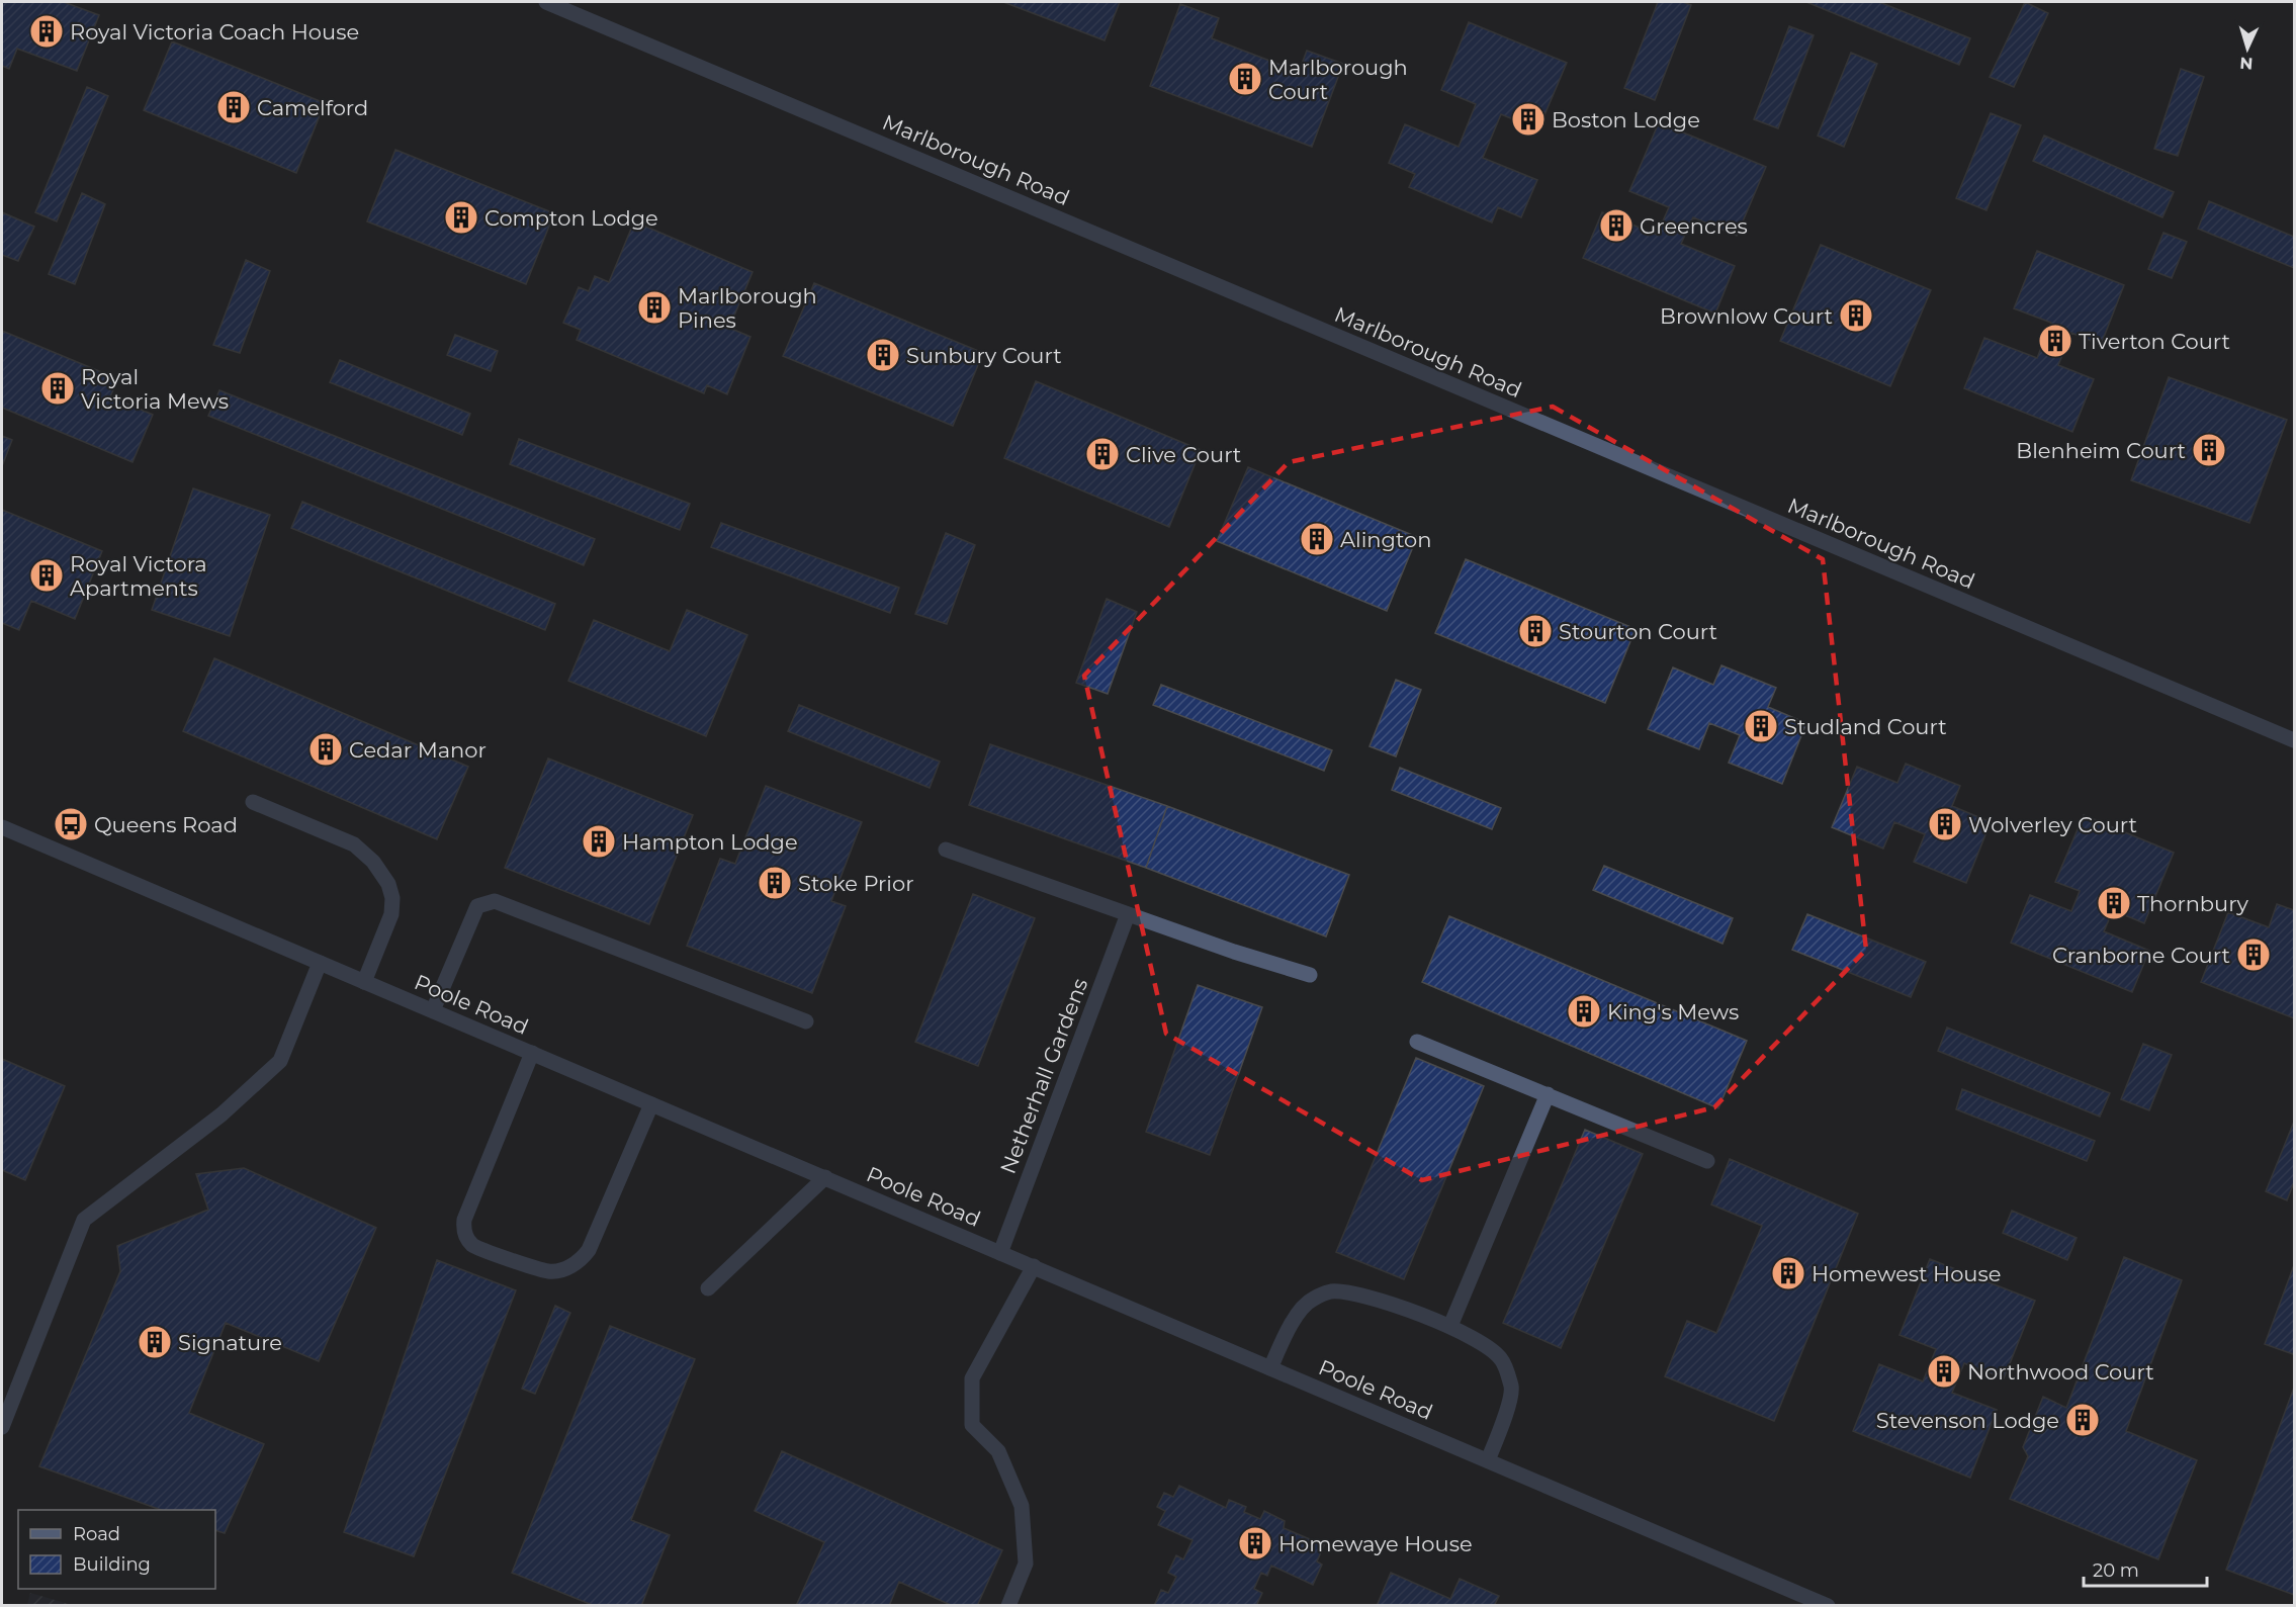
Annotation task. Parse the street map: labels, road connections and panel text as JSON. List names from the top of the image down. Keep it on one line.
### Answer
{"streets":{"street":["Marlborough Road","Poole Road","Netherhall Gardens"]},"crossings":[["Poole Road","Netherhall Gardens"]],"places":{"building":["Royal Victoria Coach House","Marlborough Court","Camelford","Boston Lodge","Compton Lodge","Greencres","Marlborough Pines","Brownlow Court","Tiverton Court","Sunbury Court","Royal Victoria Mews","Blenheim Court","Clive Court","Alington","Royal Victora Apartments","Stourton Court","Studland Court","Cedar Manor","Wolverley Court","Hampton Lodge","Stoke Prior","Thornbury","Cranborne Court","King's Mews","Homewest House","Signature","Northwood Court","Stevenson Lodge","Homewaye House"],"bus stop":["Queens Road"]},"legend":["Road","Building"],"scale_bar":"20 m","north":"bottom"}
